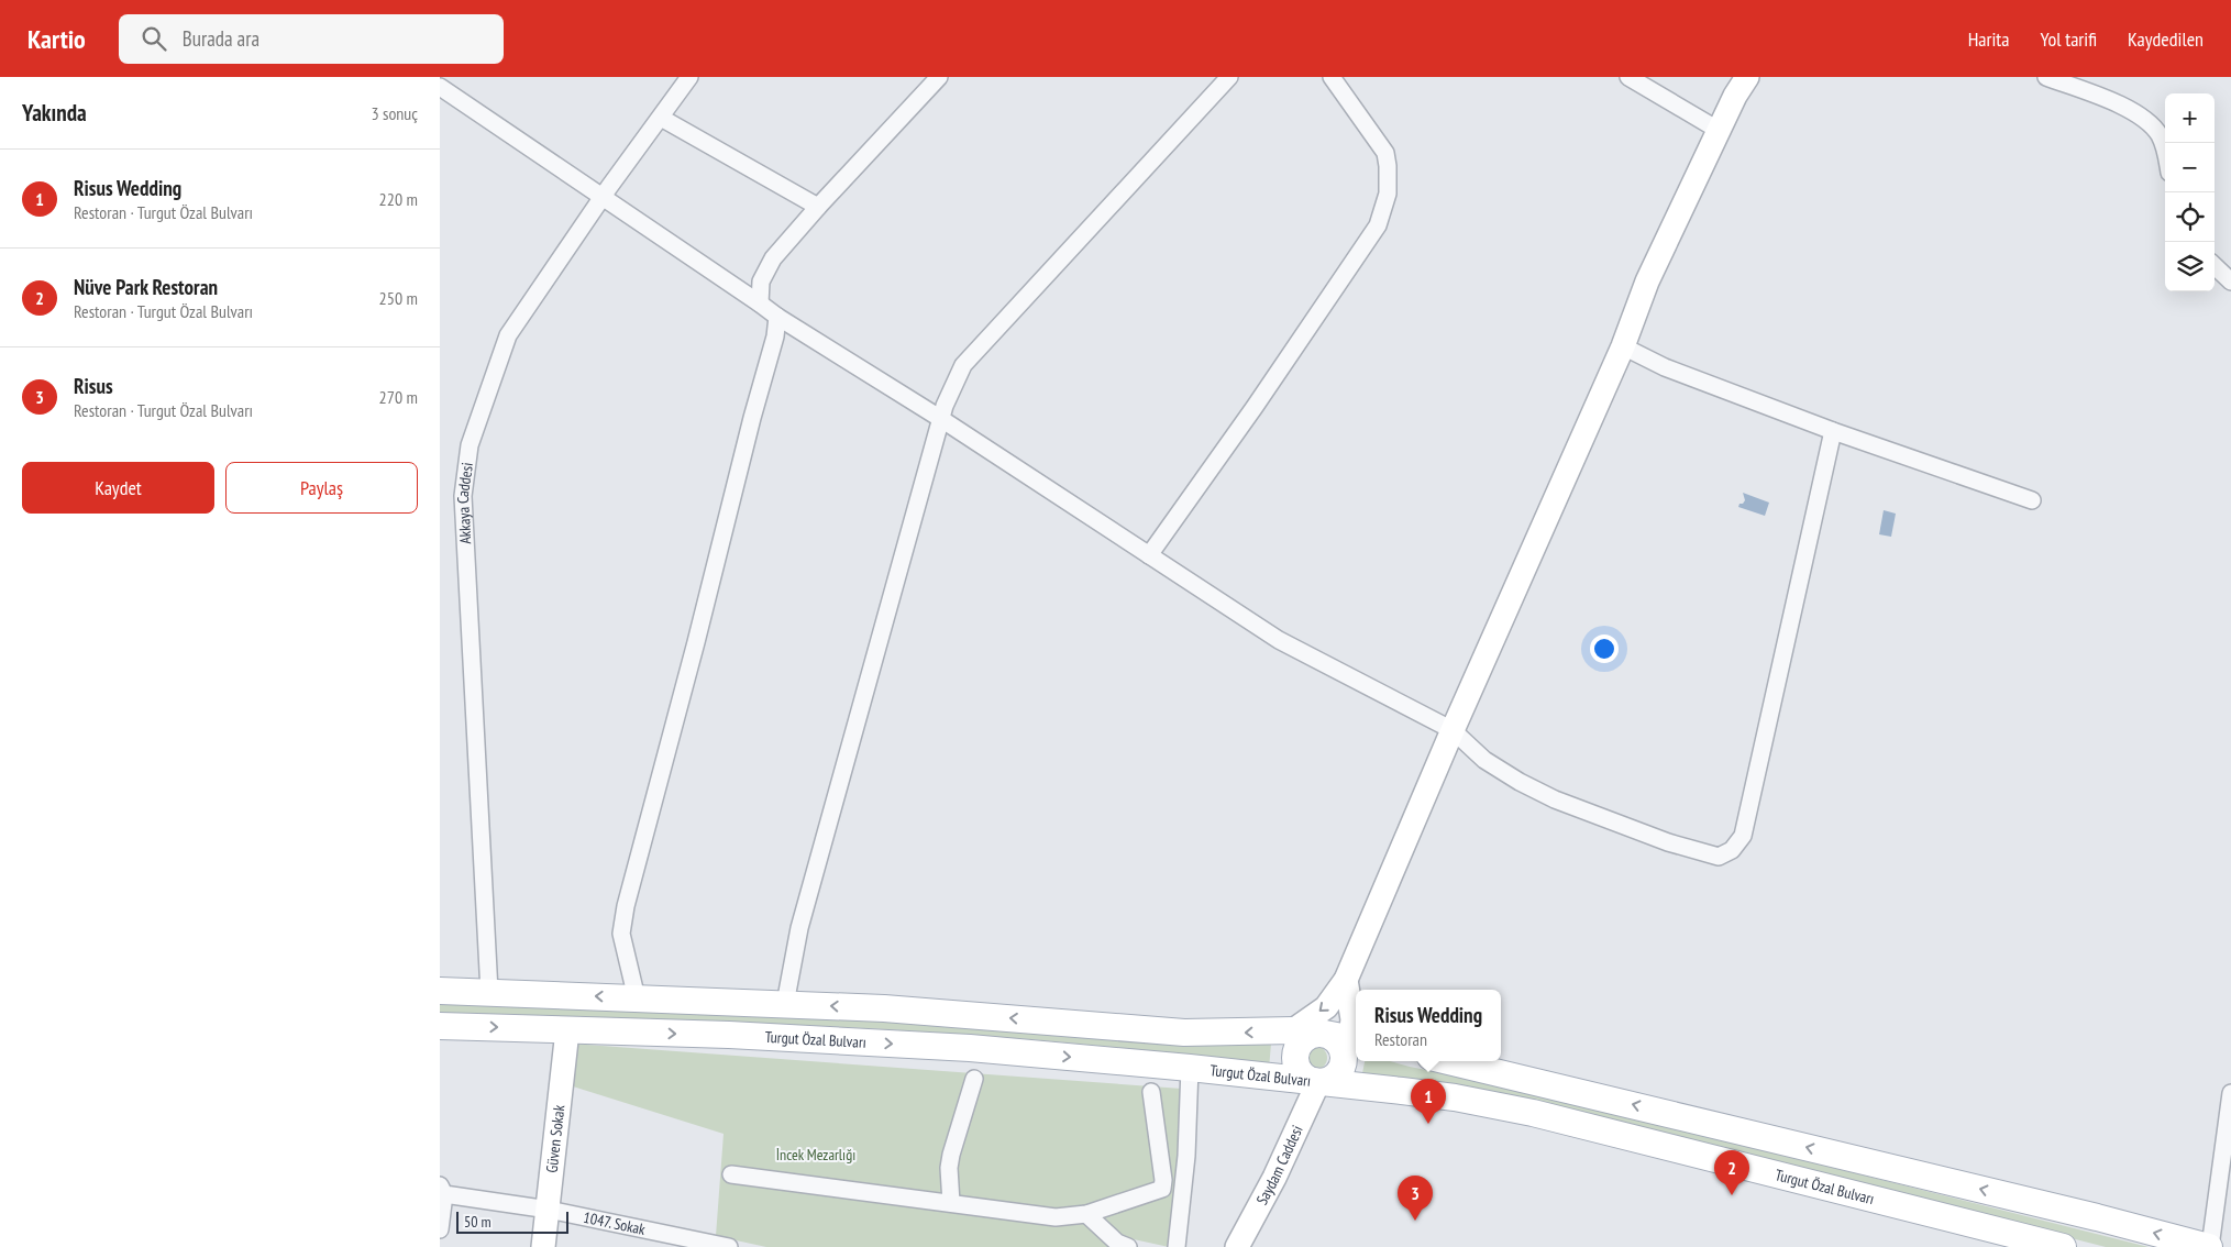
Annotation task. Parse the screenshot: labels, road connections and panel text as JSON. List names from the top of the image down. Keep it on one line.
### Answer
{"streets":{"main road":["Turgut Özal Bulvarı"],"street":["Akkaya Caddesi","Güven Sokak","Saydam Caddesi","1047. Sokak"]},"crossings":[["Turgut Özal Bulvarı","Güven Sokak"],["Turgut Özal Bulvarı","Saydam Caddesi"],["Güven Sokak","1047. Sokak"]],"parks":["İncek Mezarlığı"],"scale_bar":"50 m","page":{"header":"Kartio","search":"Burada ara","nav":["Harita","Yol tarifi","Kaydedilen"],"heading":["Yakında","3 sonuç"],"map_buttons":["+","−"],"list":[{"mark":"1","name":"Risus Wedding","note":"Restoran · Turgut Özal Bulvarı","value":"220 m"},{"mark":"2","name":"Nüve Park Restoran","note":"Restoran · Turgut Özal Bulvarı","value":"250 m"},{"mark":"3","name":"Risus","note":"Restoran · Turgut Özal Bulvarı","value":"270 m"}],"buttons":["Kaydet","Paylaş"],"popup":["Risus Wedding","Restoran"],"pins":["1","2","3"],"scale":"50 m"}}
